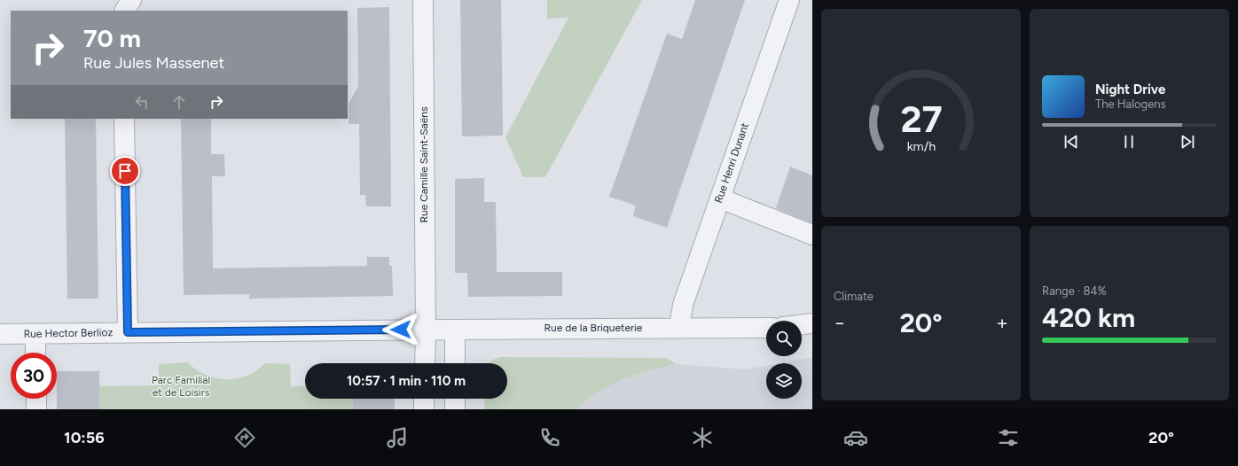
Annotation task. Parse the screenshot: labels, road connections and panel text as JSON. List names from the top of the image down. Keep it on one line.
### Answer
{"streets":{"street":["Rue Henri Dunant","Rue Camille Saint-Saëns","Rue de la Briqueterie","Rue Hector Berlioz"]},"crossings":[["Rue Henri Dunant","Rue de la Briqueterie"],["Rue Camille Saint-Saëns","Rue Hector Berlioz"],["Rue de la Briqueterie","Rue Hector Berlioz"]],"parks":["Parc Familial et de Loisirs"],"page":{"turn":["70 m","Rue Jules Massenet"],"song":["Night Drive","The Halogens"],"tile":["Climate",["Range · 84%","420 km"]],"heat":["−","20°","+"],"limit":"30","trip":"10:57 · 1 min · 110 m","tabs":["10:56","20°"],"gauge":["27","km/h"]}}
